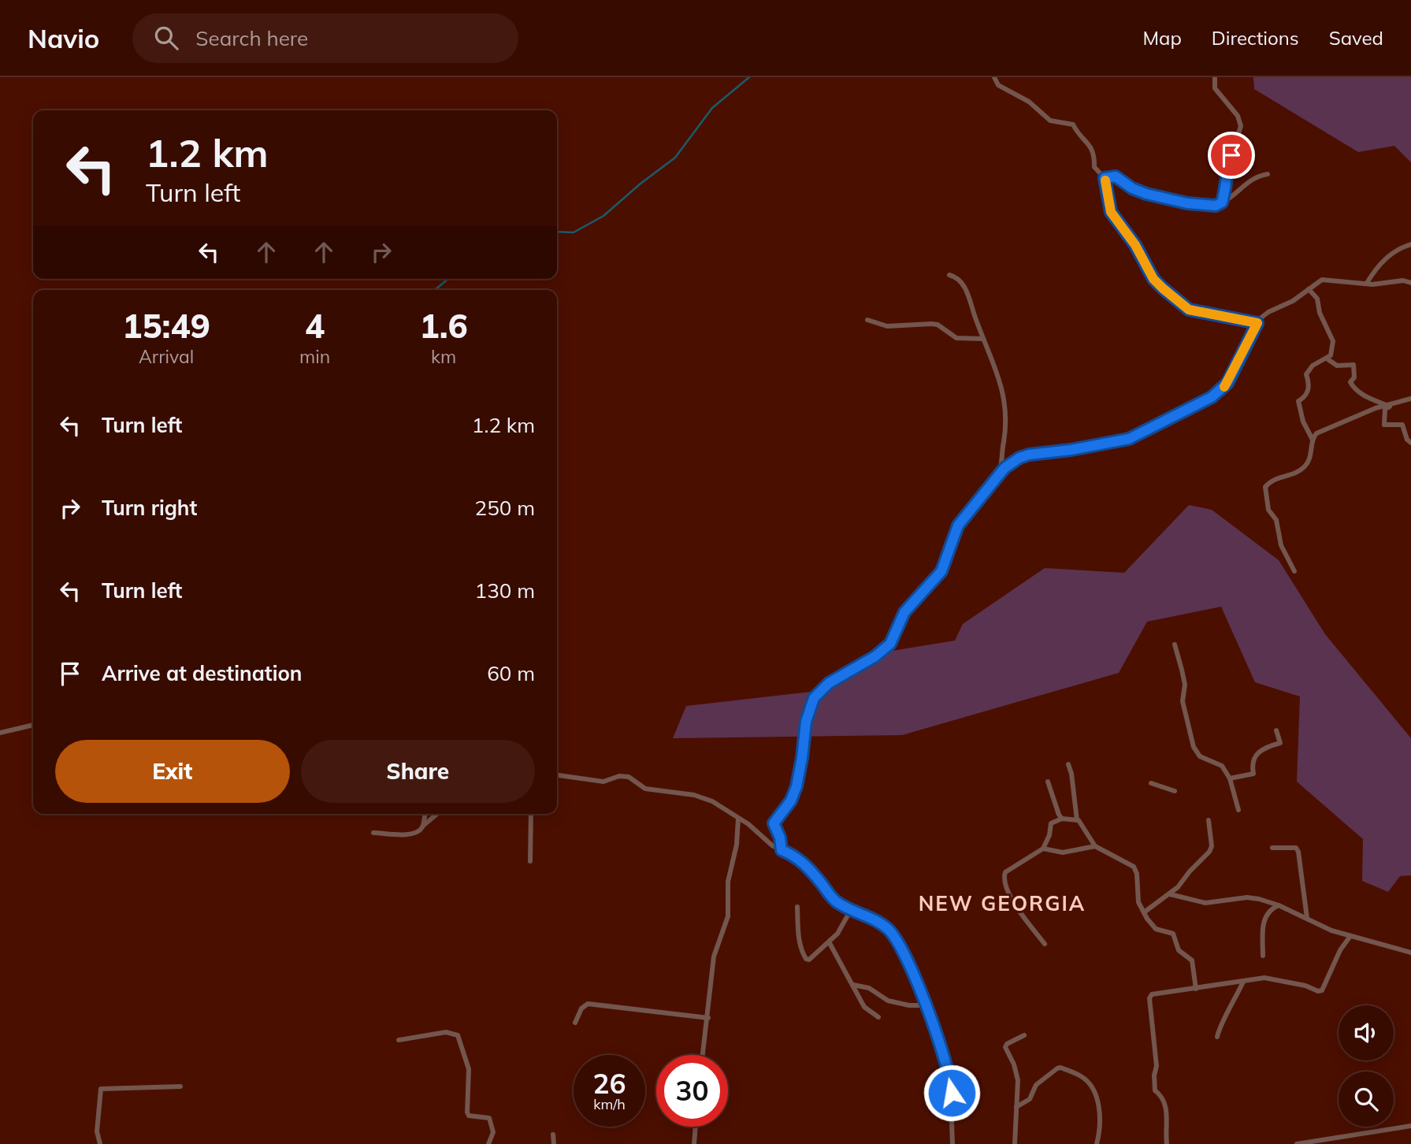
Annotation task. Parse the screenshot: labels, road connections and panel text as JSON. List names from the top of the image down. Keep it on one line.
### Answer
{"districts":["NEW GEORGIA"],"page":{"header":"Navio","search":"Search here","nav":["Map","Directions","Saved"],"turn":["1.2 km","Turn left"],"eta":["15:49","Arrival","4","min","1.6","km"],"list":[{"name":"Turn left","value":"1.2 km"},{"name":"Turn right","value":"250 m"},{"name":"Turn left","value":"130 m"},{"name":"Arrive at destination","value":"60 m"}],"buttons":["Exit","Share"],"speed":"26 km/h","limit":"30"}}
